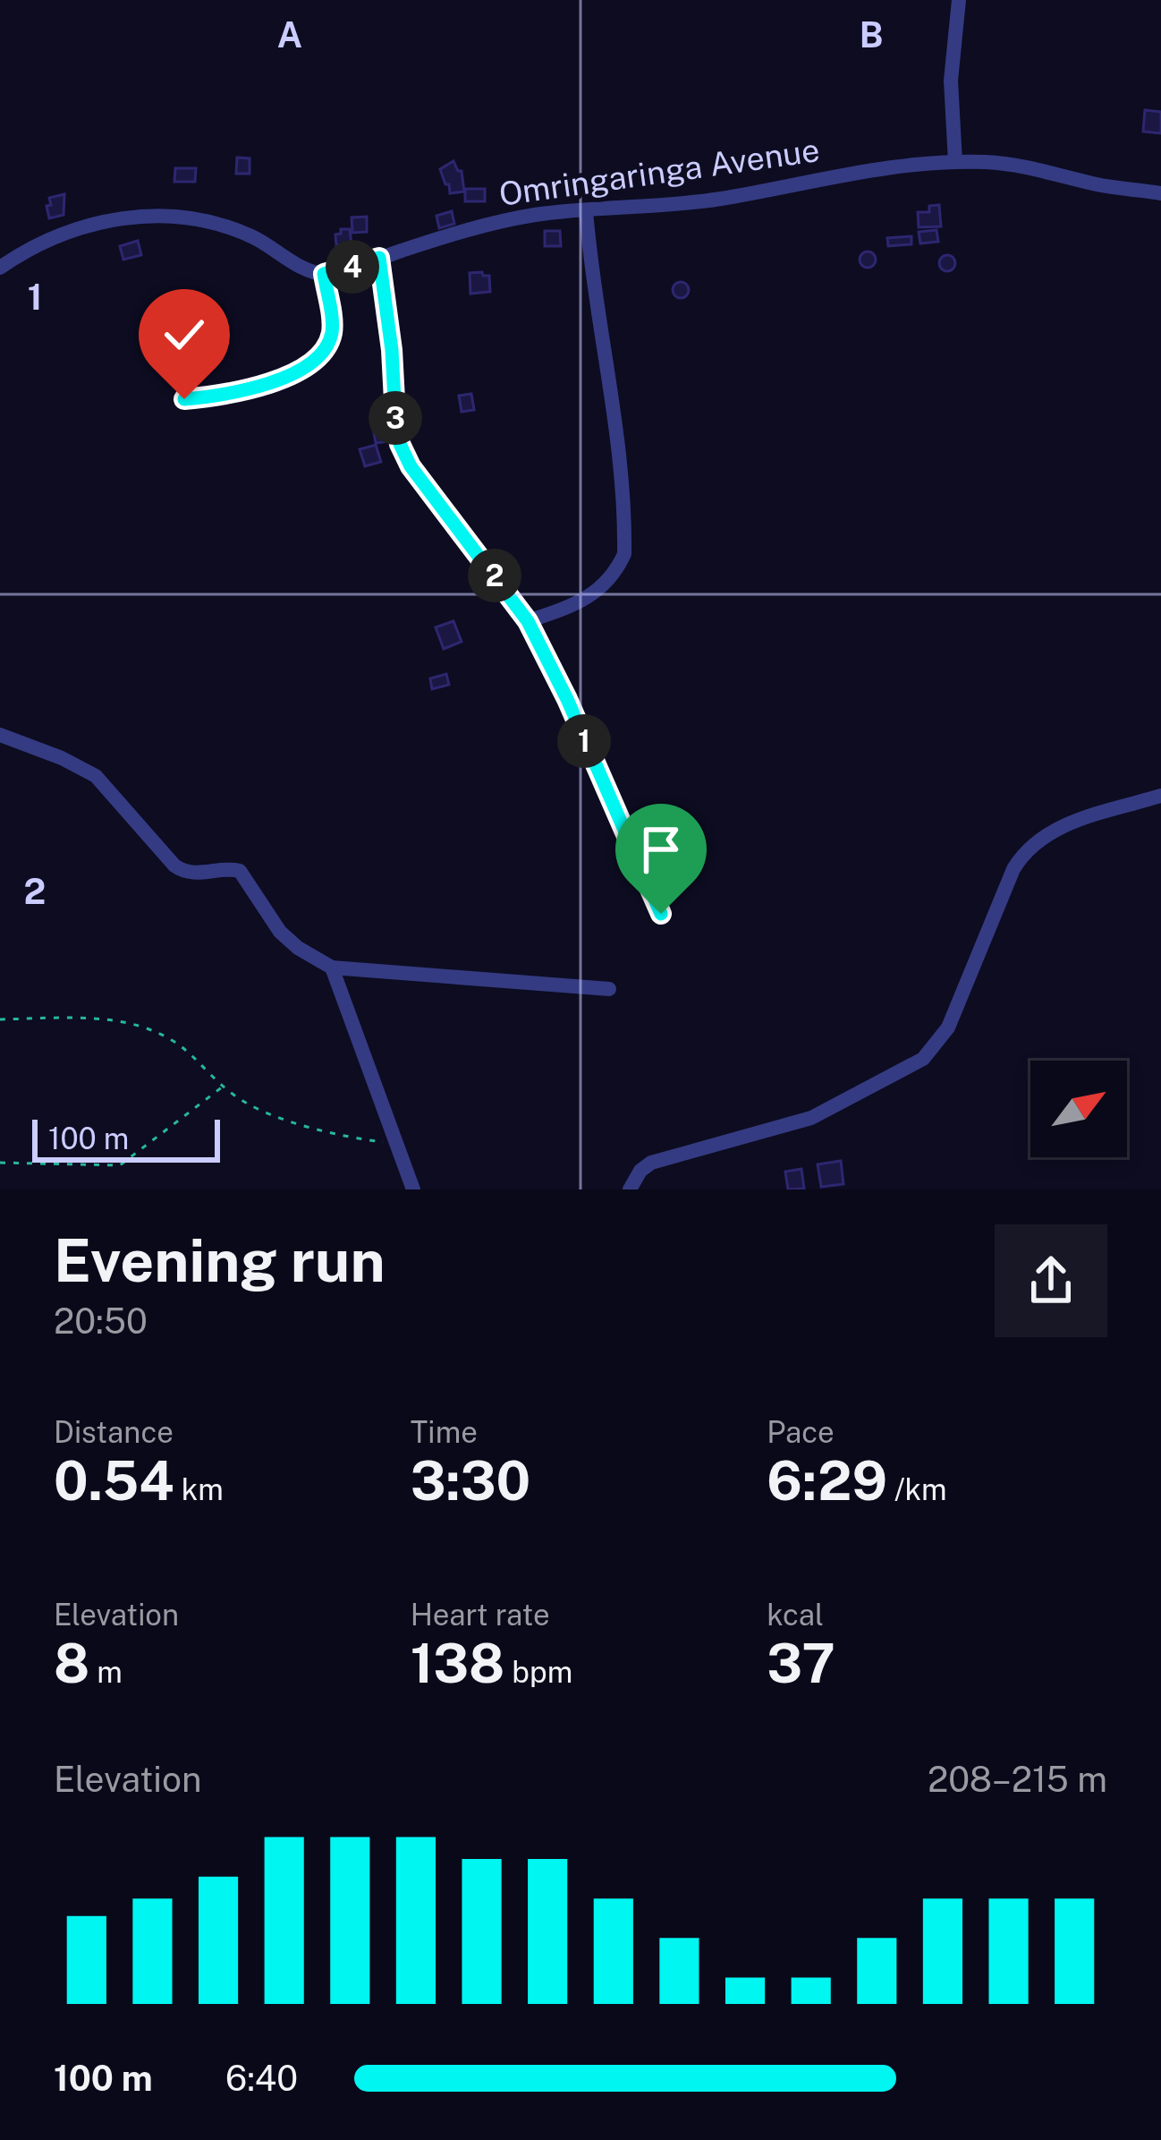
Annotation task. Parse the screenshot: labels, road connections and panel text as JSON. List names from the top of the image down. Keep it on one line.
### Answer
{"streets":{"street":["Omringaringa Avenue"]},"scale_bar":"100 m","north":"top right","page":{"pins":["4","3","2","1"],"scale":"100 m","heading":["Evening run","20:50"],"stats":[["Distance","0.54 km"],["Time","3:30"],["Pace","6:29 /km"],["Elevation","8 m"],["Heart rate","138 bpm"],["kcal","37"]],"chart":["Elevation","208–215 m"],"list":[{"name":"100 m","note":"6:40"}]},"grid":{"columns":["A","B"],"rows":["1","2"]}}
